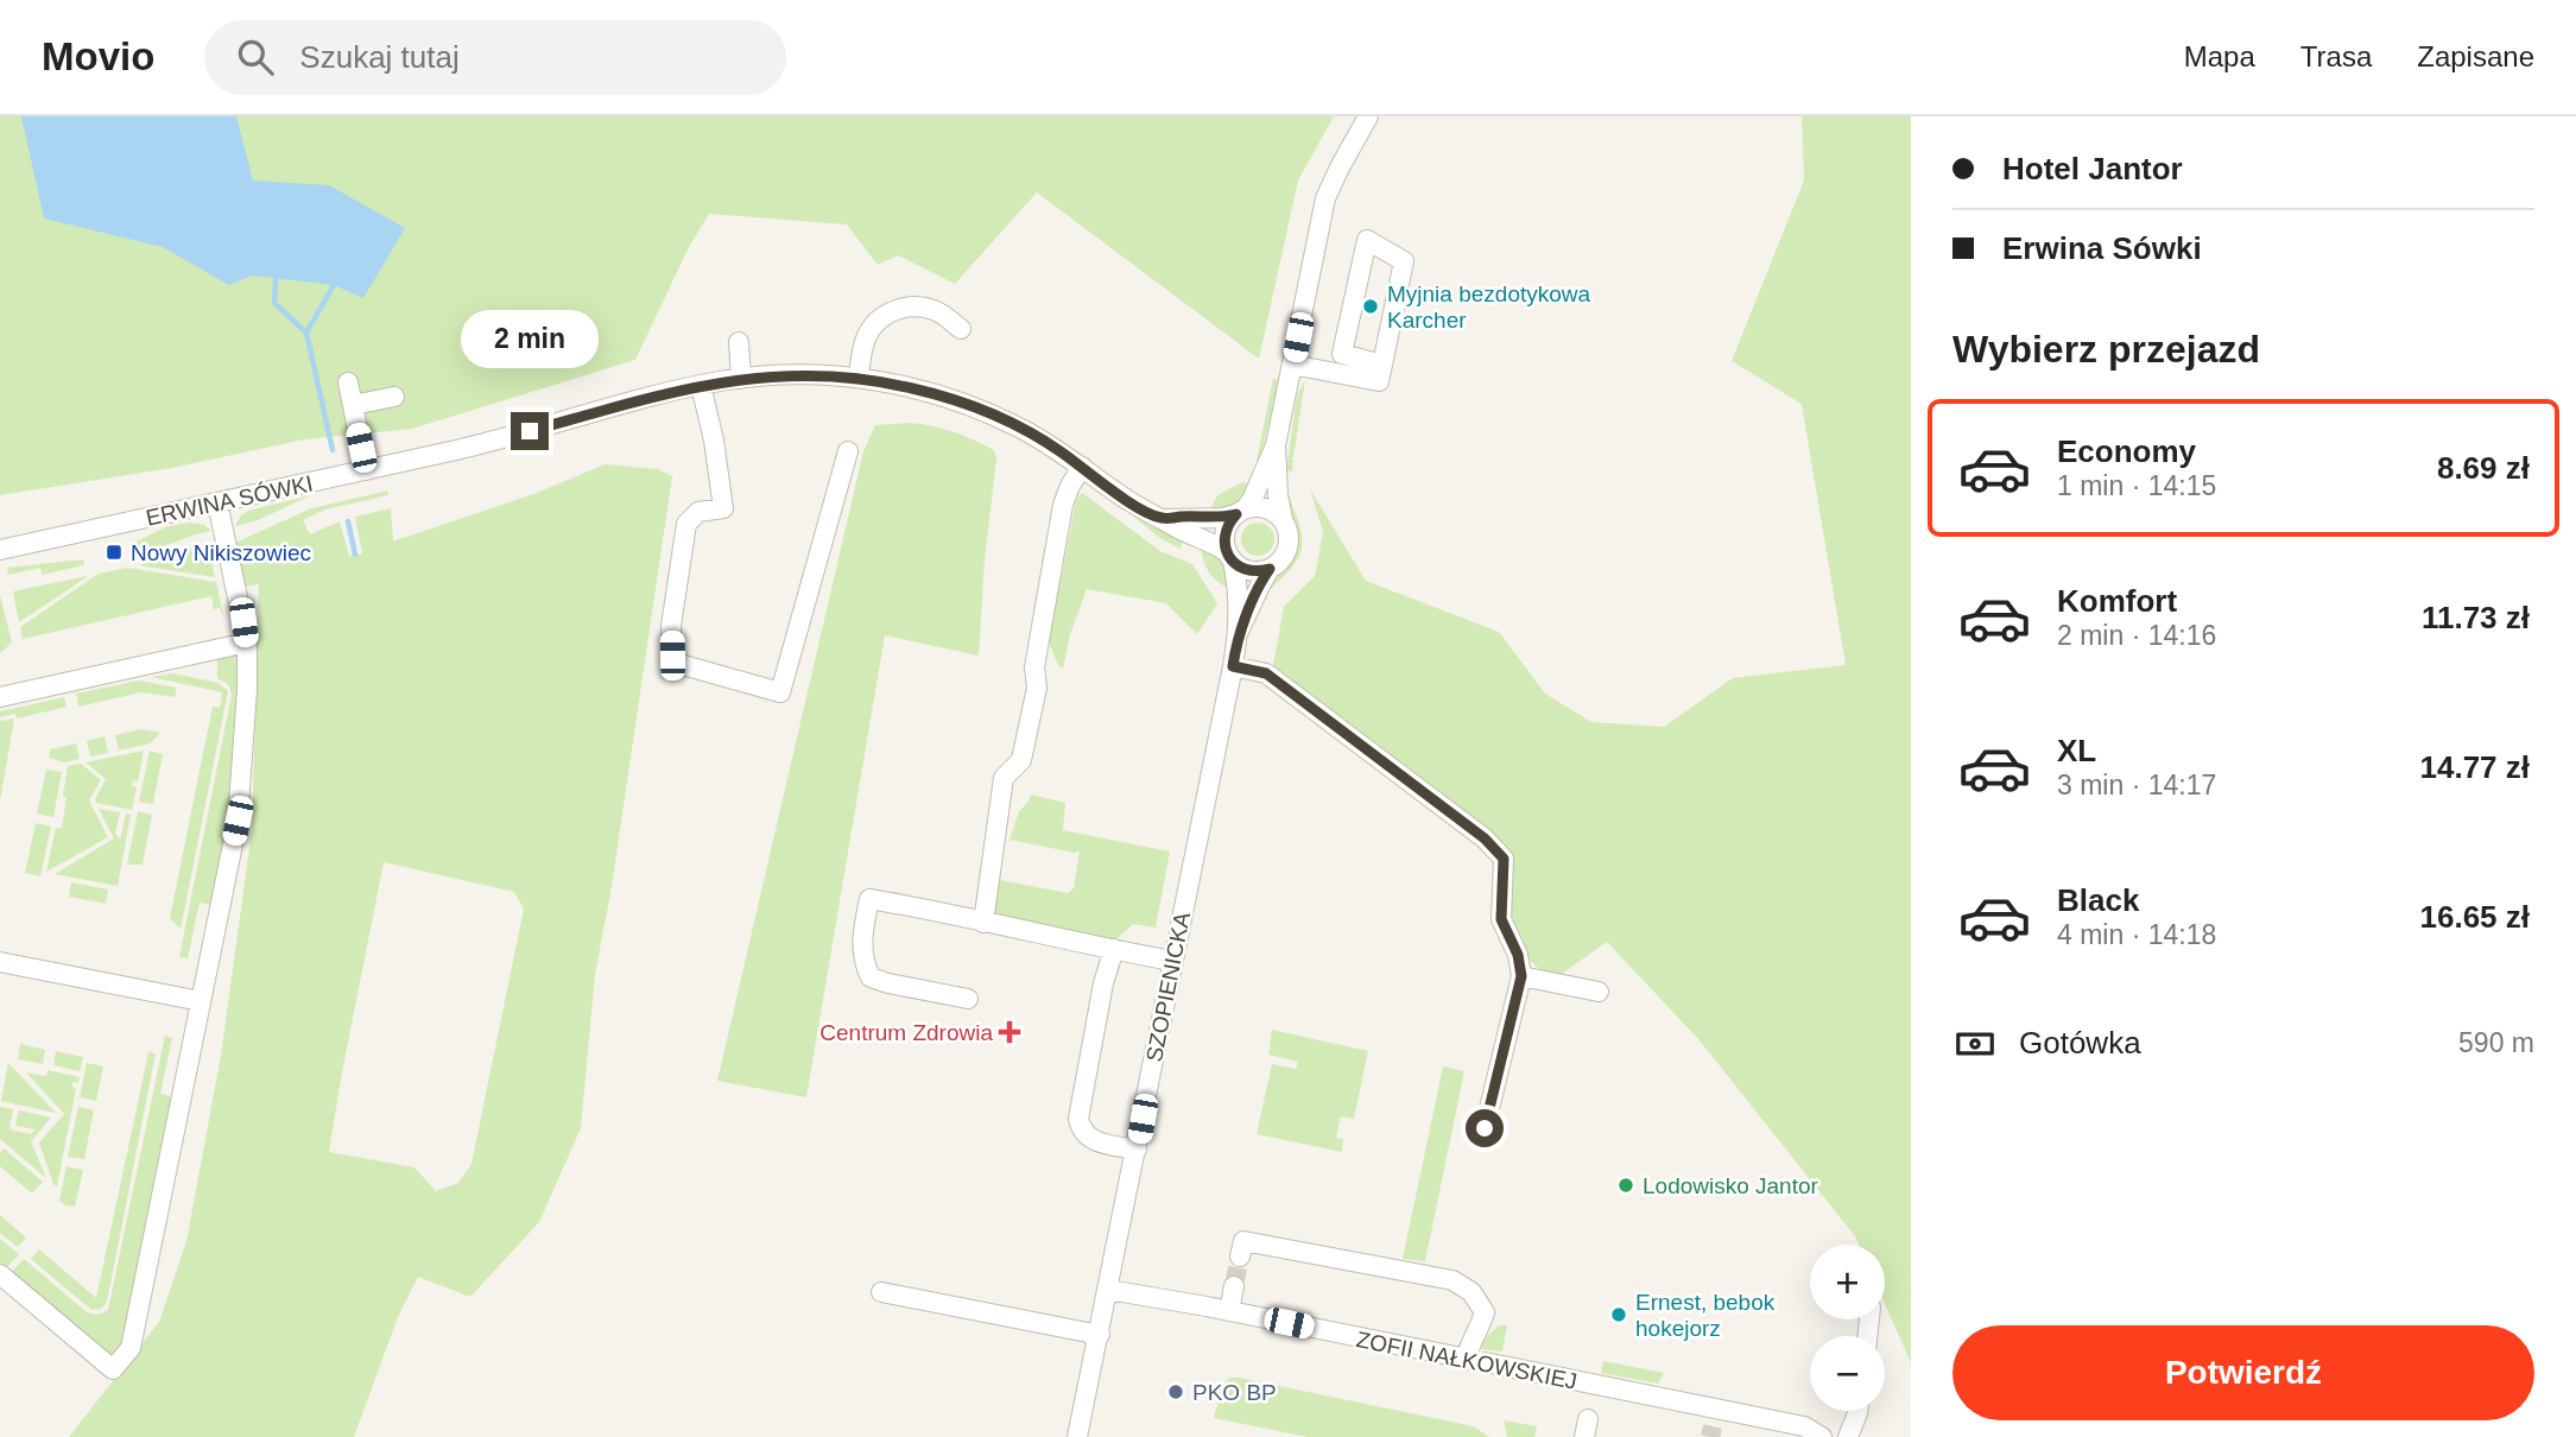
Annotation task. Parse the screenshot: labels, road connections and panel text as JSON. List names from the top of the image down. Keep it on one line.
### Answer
{"streets":{"street":["ERWINA SÓWKI","SZOPIENICKA","ZOFII NAŁKOWSKIEJ"]},"crossings":[["ERWINA SÓWKI","SZOPIENICKA"],["SZOPIENICKA","ZOFII NAŁKOWSKIEJ"]],"places":{"other":["Myjnia bezdotykowa Karcher","Lodowisko Jantor","Ernest, bebok hokejorz","PKO BP"],"transit":["Nowy Nikiszowiec"],"health":["Centrum Zdrowia"]},"page":{"header":"Movio","search":"Szukaj tutaj","nav":["Mapa","Trasa","Zapisane"],"banner":["Hotel Jantor","Erwina Sówki"],"heading":"Wybierz przejazd","bubble":"2 min","list":[{"name":"Economy","note":"1 min · 14:15","value":"8.69 zł"},{"name":"Komfort","note":"2 min · 14:16","value":"11.73 zł"},{"name":"XL","note":"3 min · 14:17","value":"14.77 zł"},{"name":"Black","note":"4 min · 14:18","value":"16.65 zł"}],"pay":["Gotówka","590 m"],"map_buttons":["+","−"],"buttons":"Potwierdź"}}
